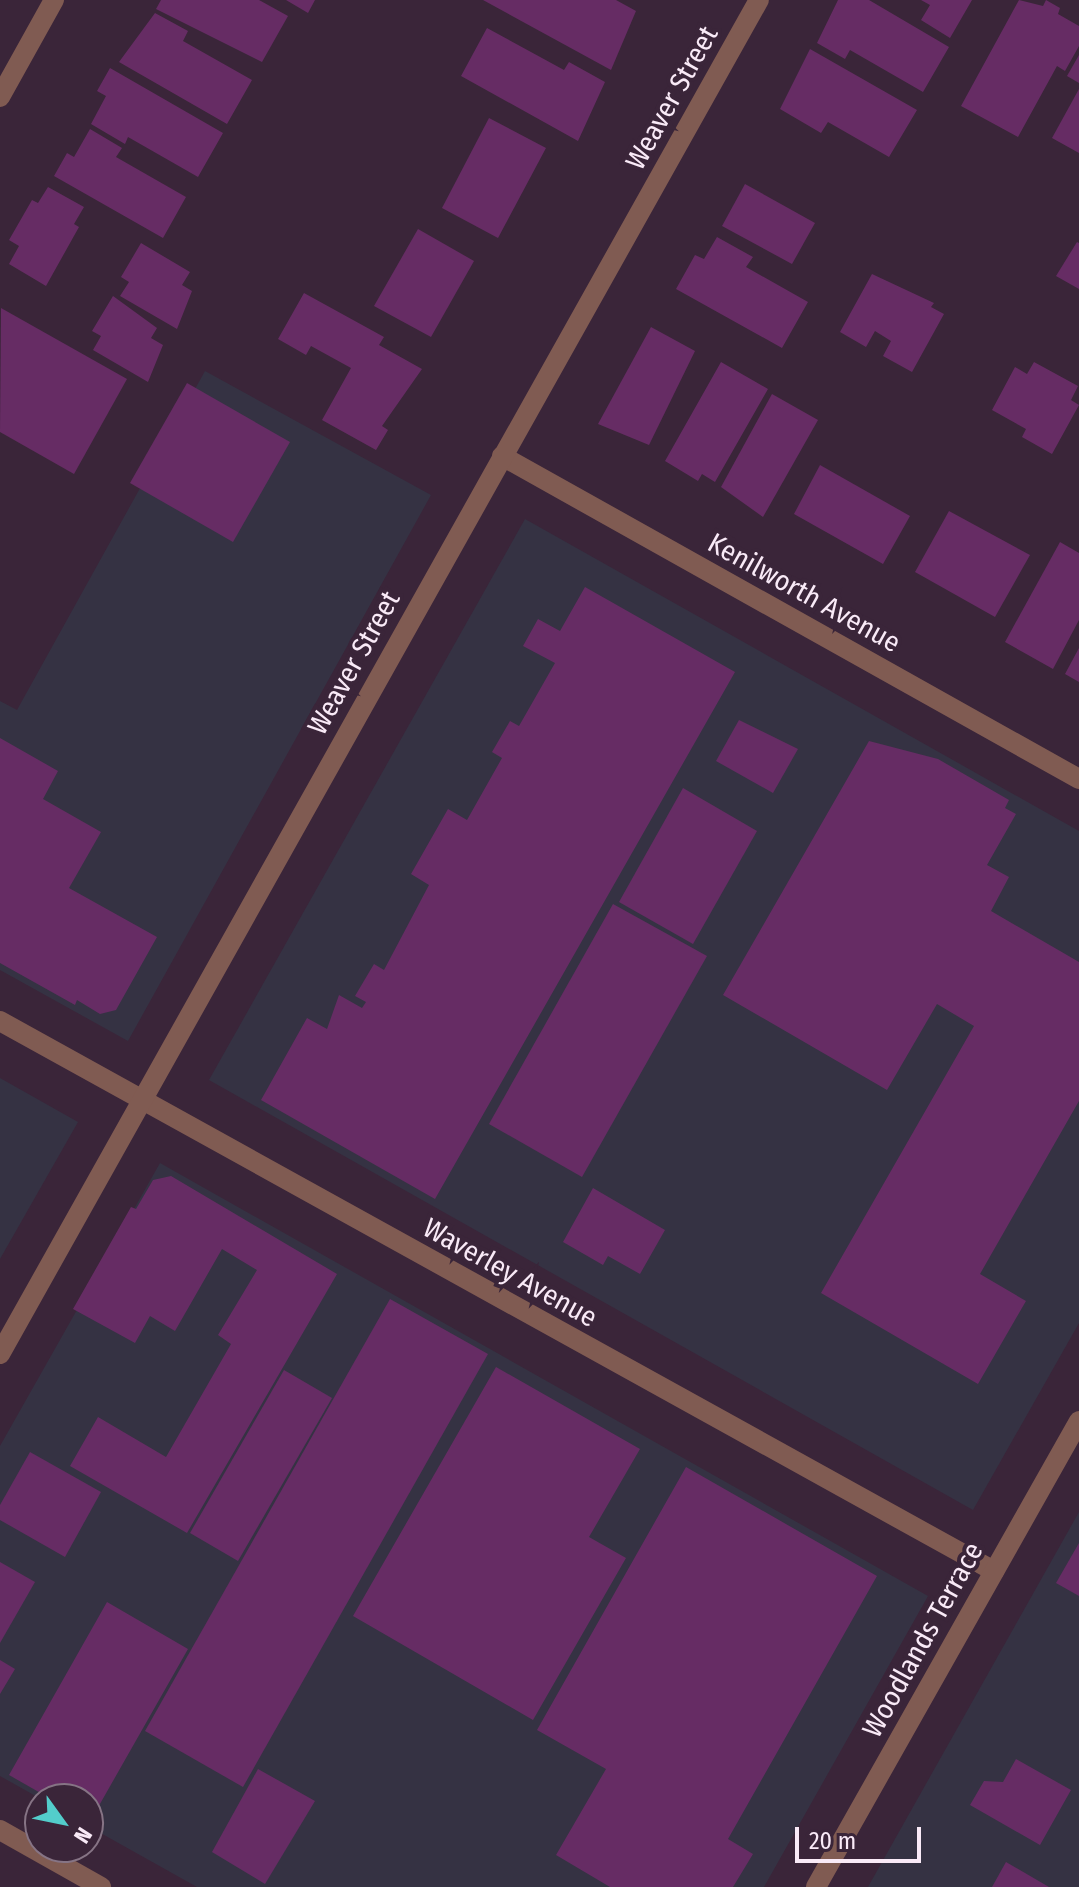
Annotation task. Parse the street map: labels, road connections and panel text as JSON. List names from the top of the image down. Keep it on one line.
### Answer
{"streets":{"street":["Weaver Street","Kenilworth Avenue","Waverley Avenue","Woodlands Terrace"]},"crossings":[["Weaver Street","Kenilworth Avenue"],["Weaver Street","Waverley Avenue"],["Waverley Avenue","Woodlands Terrace"]],"scale_bar":"20 m","north":"bottom right"}
